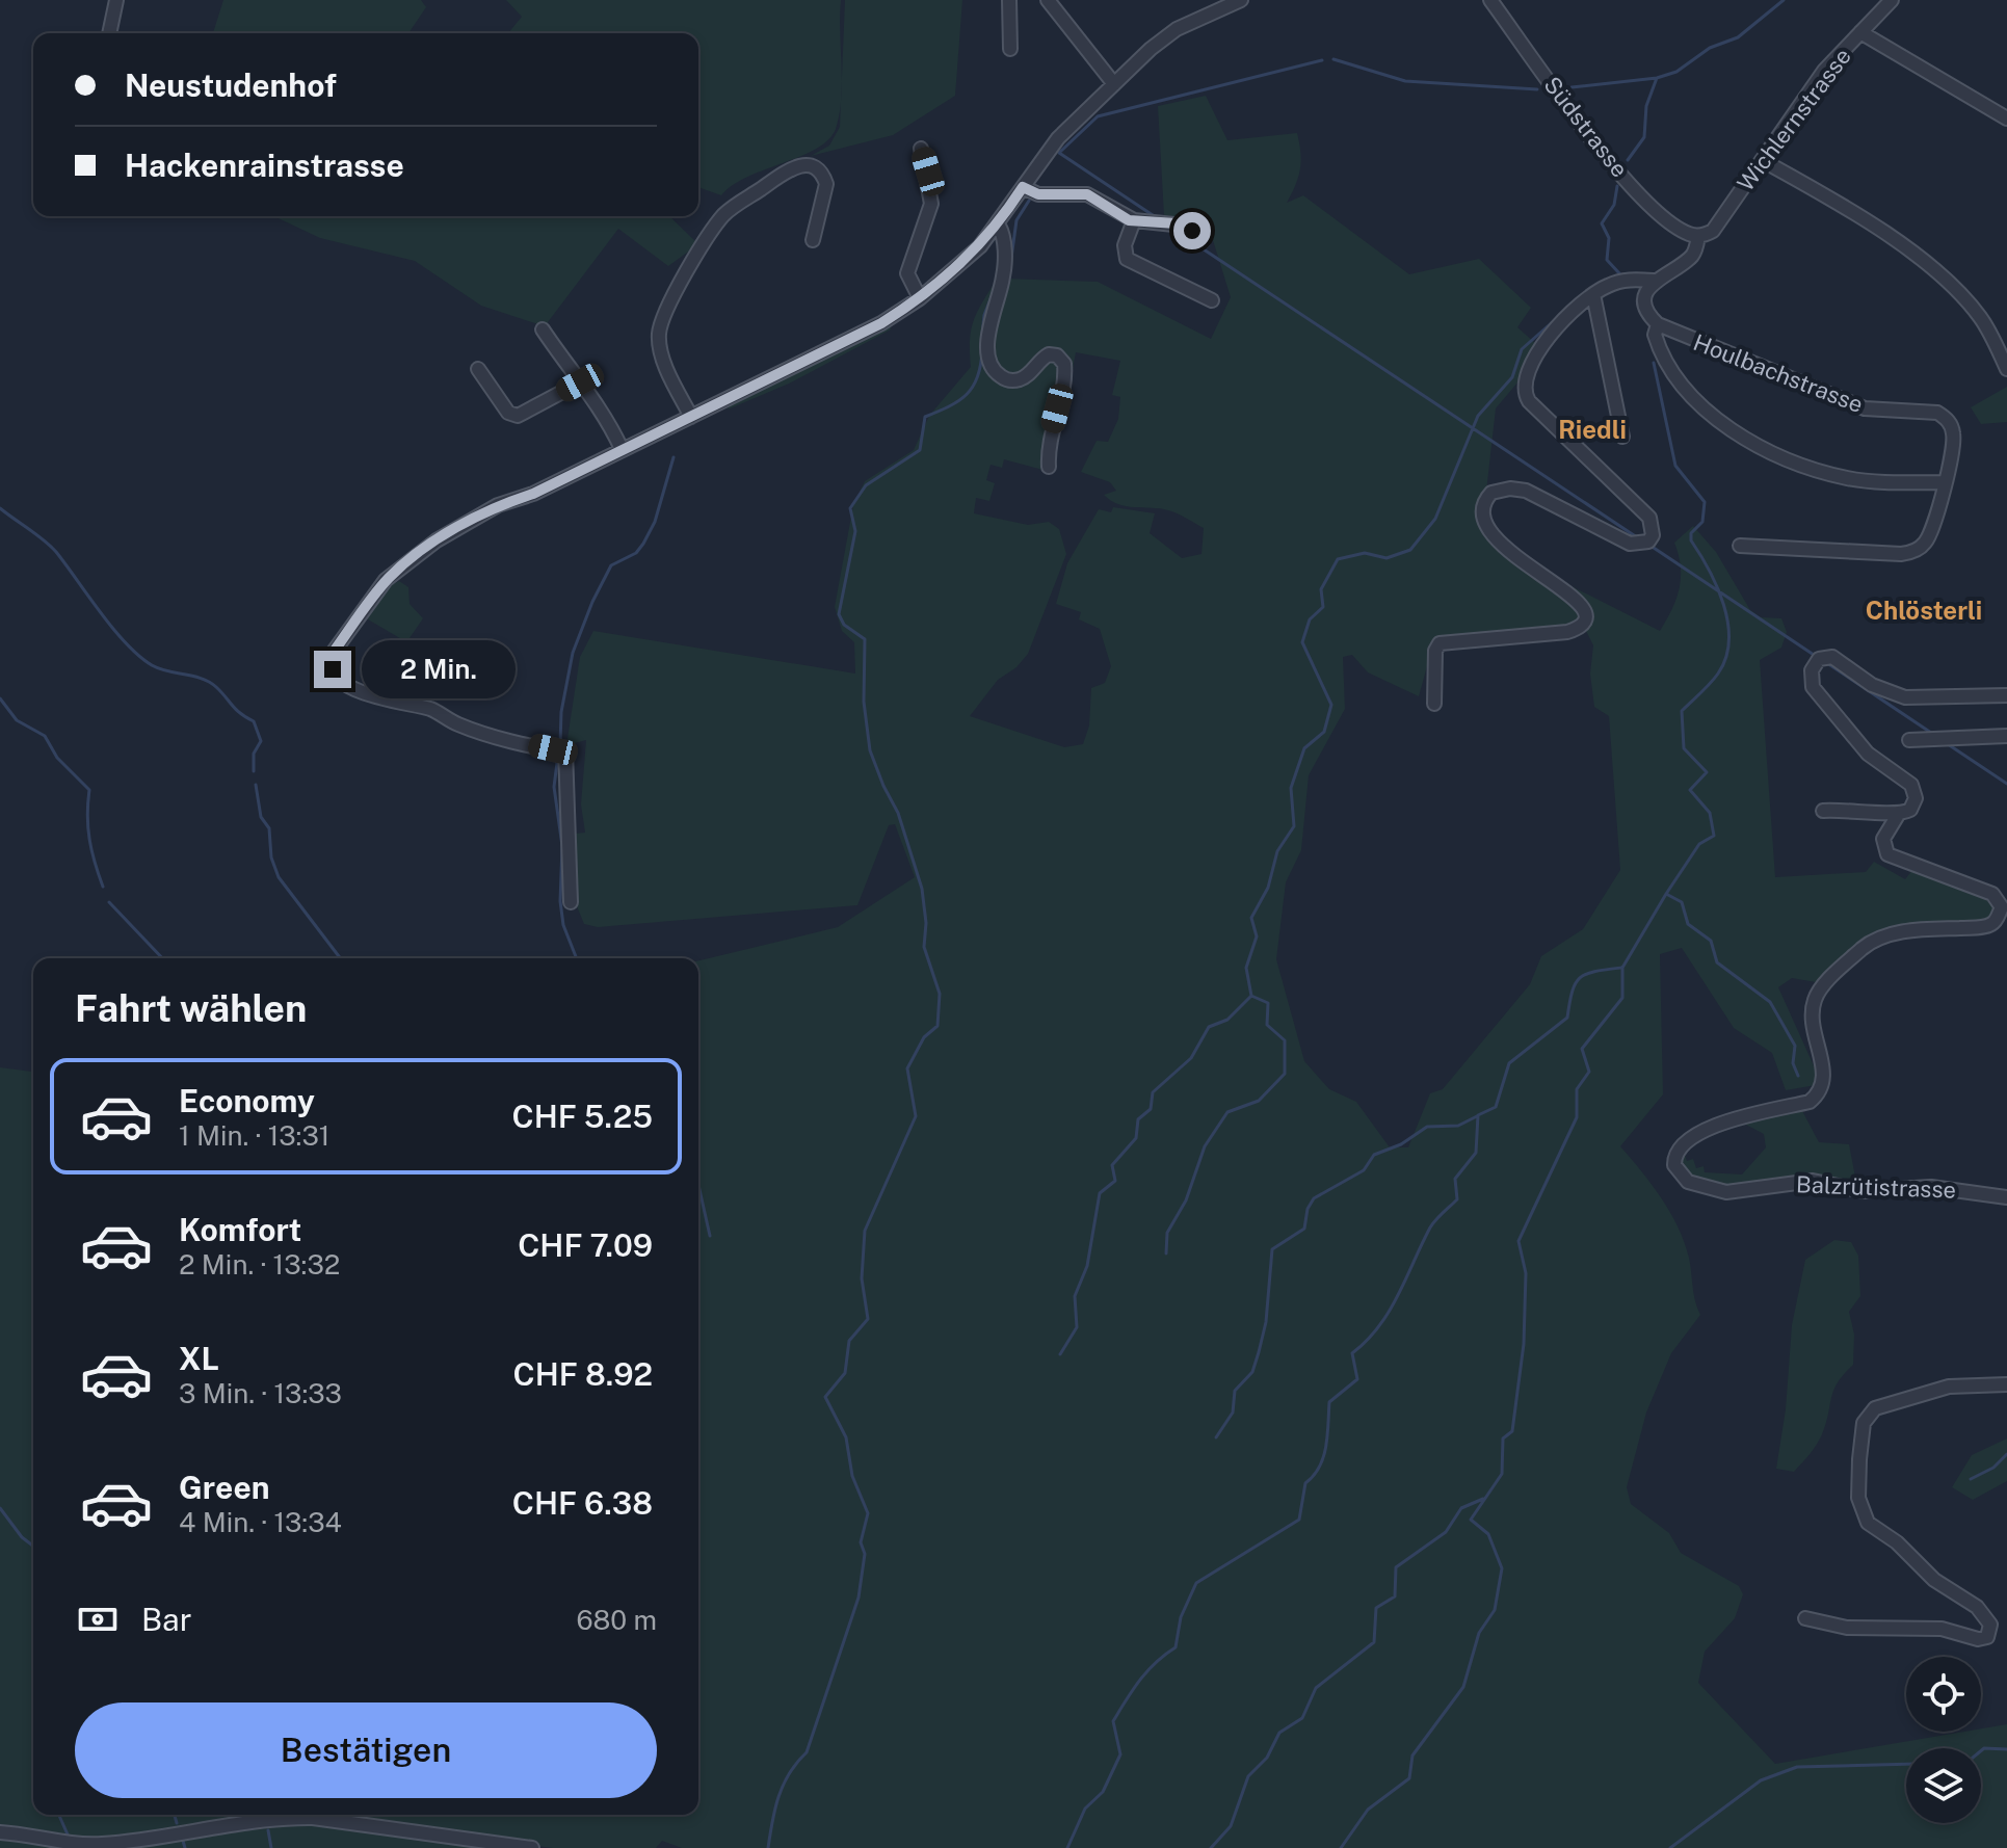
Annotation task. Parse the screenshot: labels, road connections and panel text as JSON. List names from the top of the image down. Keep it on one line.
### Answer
{"streets":{"street":["Wichlernstrasse","Südstrasse","Houlbachstrasse","Balzrütistrasse"]},"crossings":[["Wichlernstrasse","Südstrasse"]],"districts":["Riedli","Chlösterli"],"page":{"banner":["Neustudenhof","Hackenrainstrasse"],"bubble":"2 Min.","heading":"Fahrt wählen","list":[{"name":"Economy","note":"1 Min. · 13:31","value":"CHF 5.25"},{"name":"Komfort","note":"2 Min. · 13:32","value":"CHF 7.09"},{"name":"XL","note":"3 Min. · 13:33","value":"CHF 8.92"},{"name":"Green","note":"4 Min. · 13:34","value":"CHF 6.38"}],"pay":["Bar","680 m"],"buttons":"Bestätigen"}}
